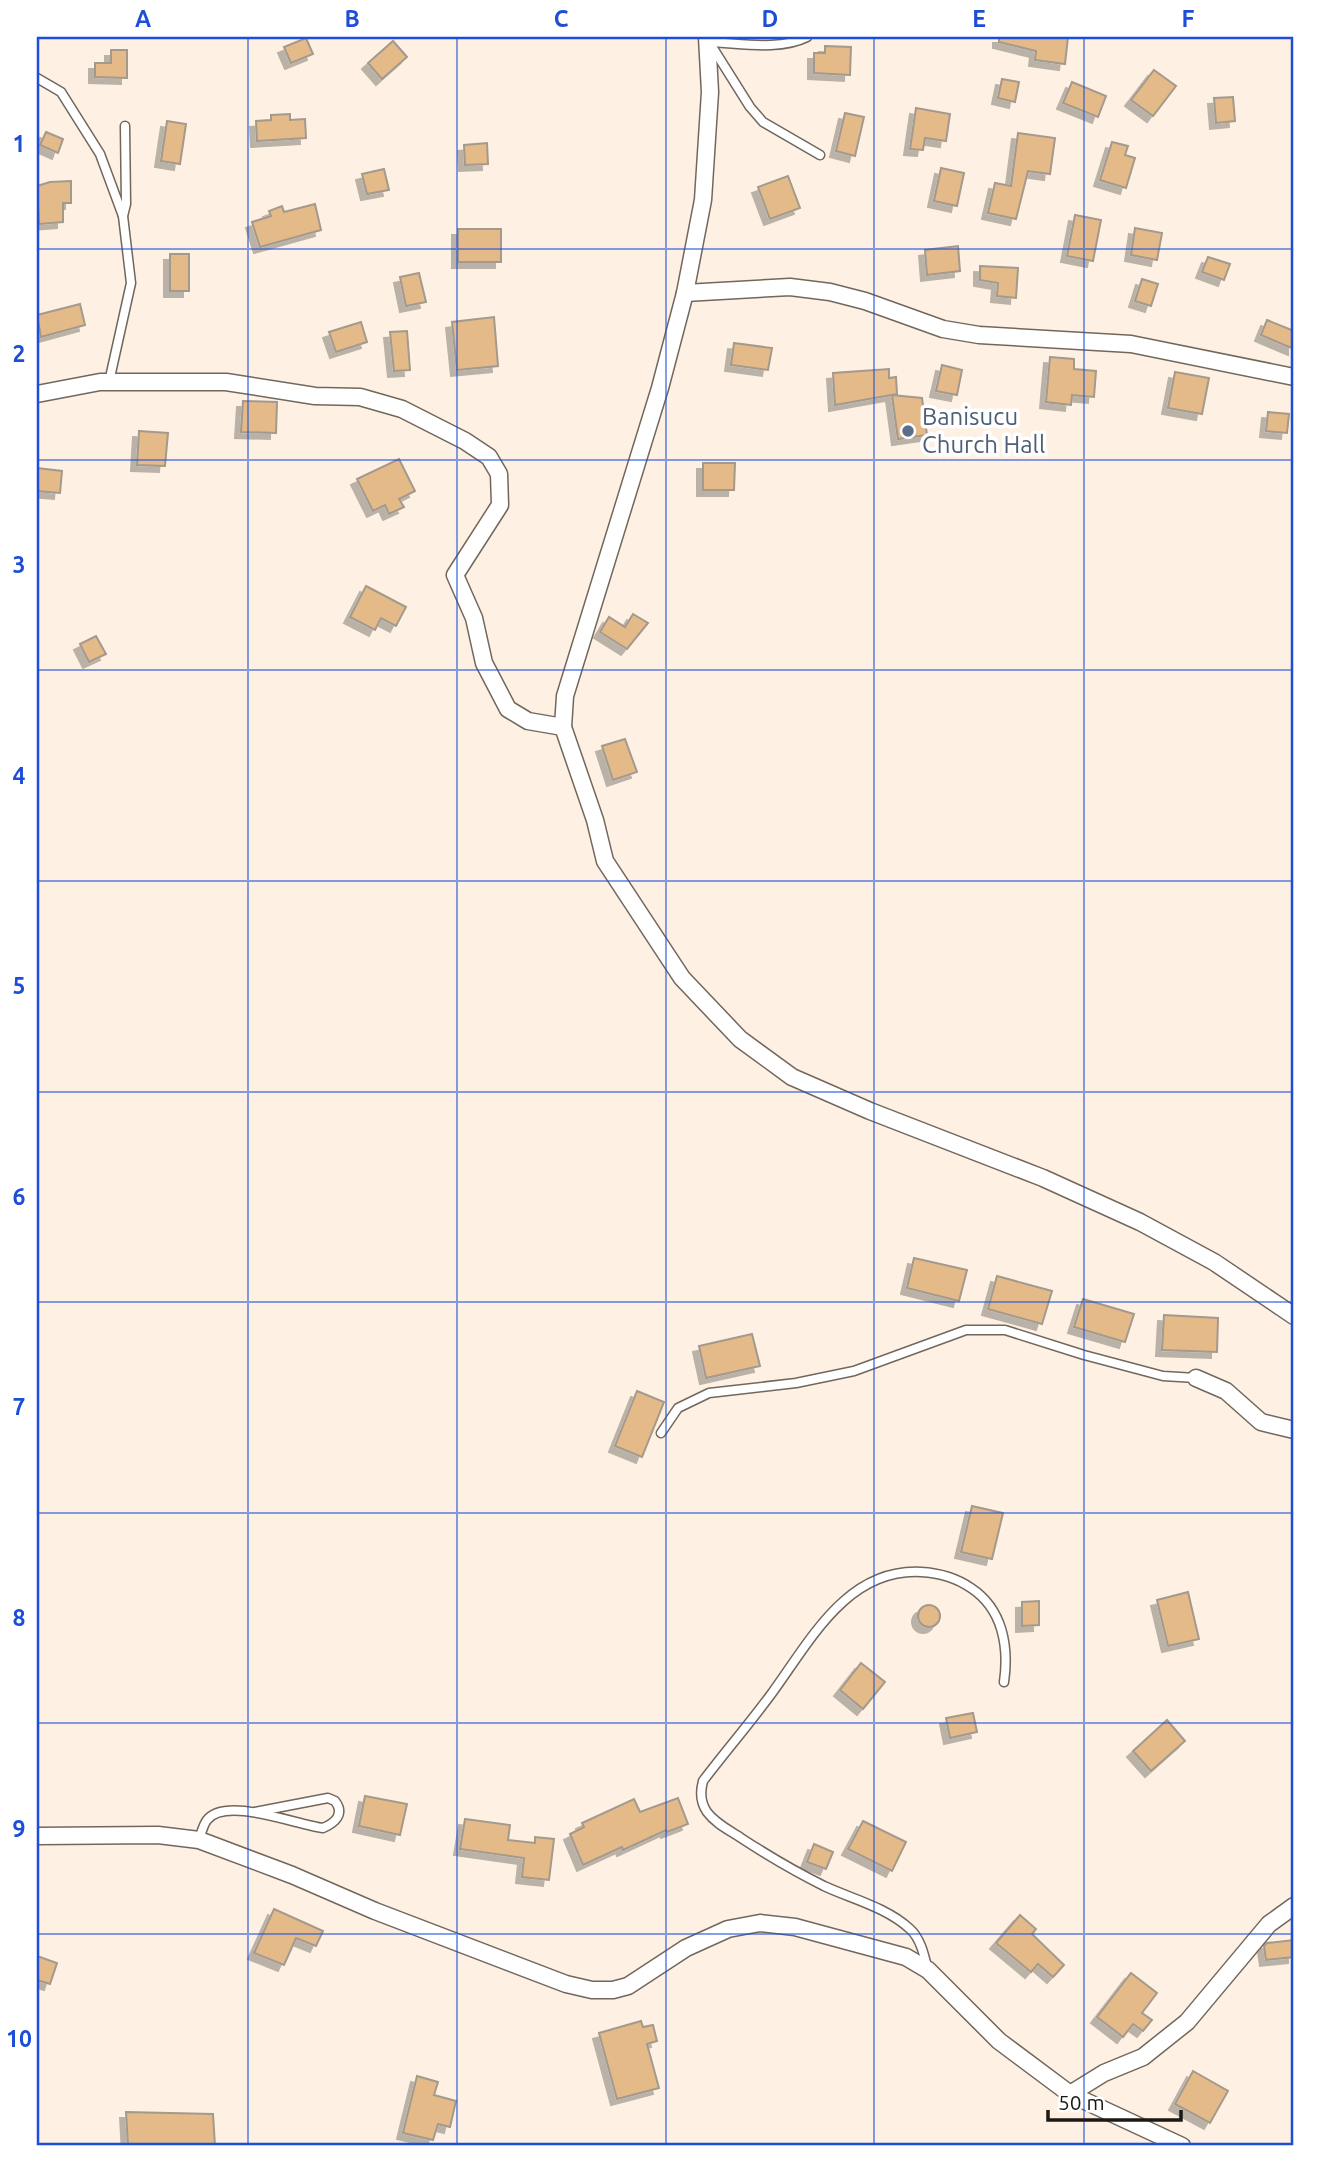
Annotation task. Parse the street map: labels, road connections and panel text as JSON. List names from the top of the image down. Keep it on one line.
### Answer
{"places":["Banisucu Church Hall"],"scale_bar":"50 m","grid":{"columns":["A","B","C","D","E","F"],"rows":["1","2","3","4","5","6","7","8","9","10"]}}
